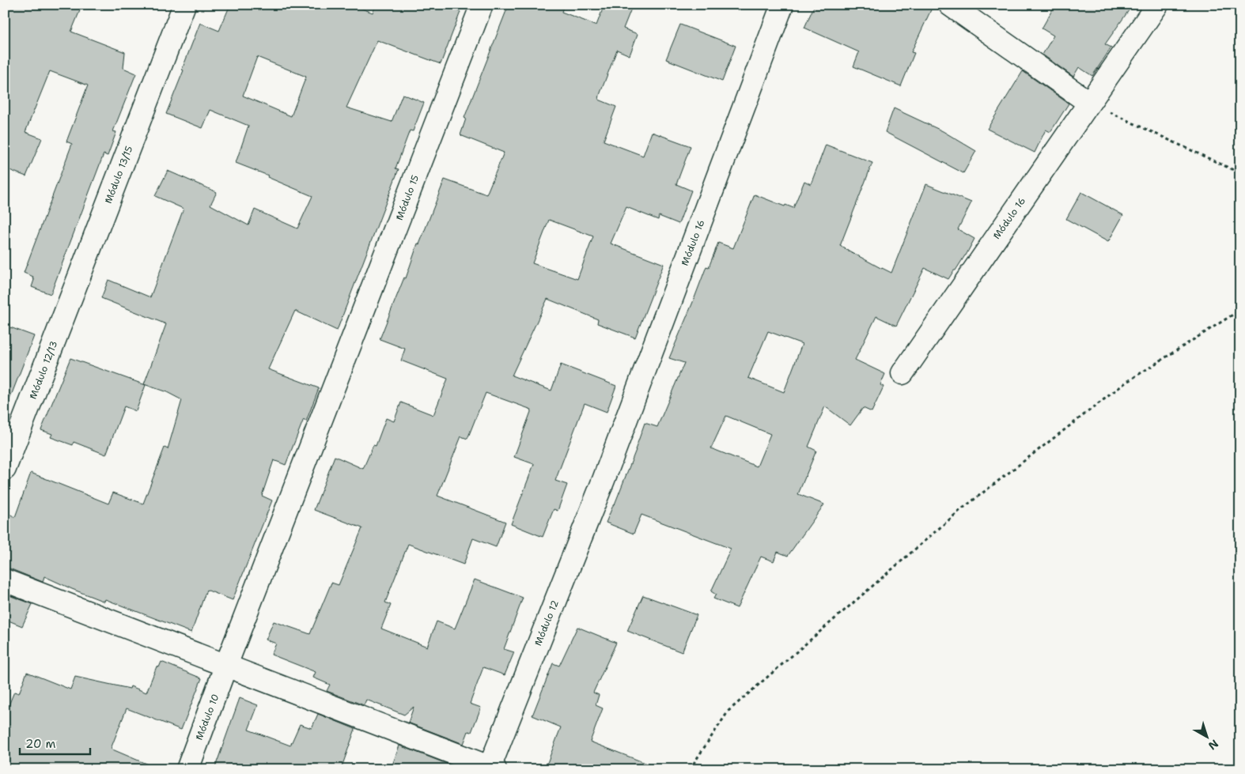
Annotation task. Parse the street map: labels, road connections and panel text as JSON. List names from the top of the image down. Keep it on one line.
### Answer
{"streets":{"street":["Módulo 13/15","Módulo 15","Módulo 16","Módulo 12/13","Módulo 12","Módulo 10"]},"crossings":[["Módulo 13/15","Módulo 12/13"],["Módulo 15","Módulo 10"],["Módulo 16","Módulo 12"]],"scale_bar":"20 m","north":"bottom right"}
